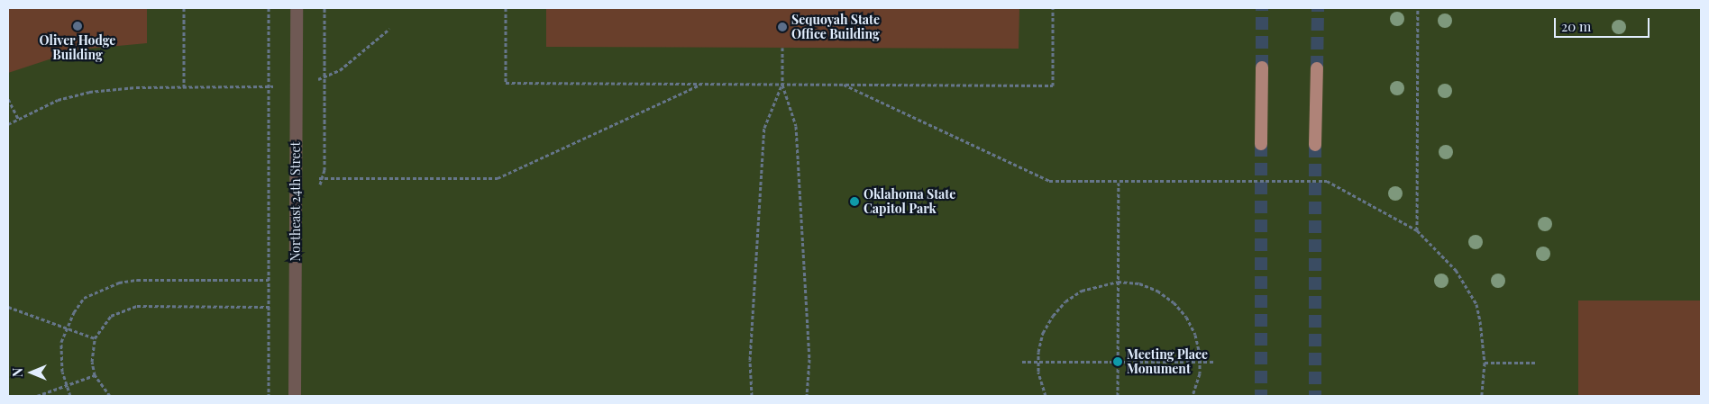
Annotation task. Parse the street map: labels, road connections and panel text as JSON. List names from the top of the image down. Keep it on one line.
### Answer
{"streets":{"street":["Northeast 24th Street"]},"places":["Oliver Hodge Building","Sequoyah State Office Building","Oklahoma State Capitol Park","Meeting Place Monument"],"scale_bar":"20 m","north":"left"}
